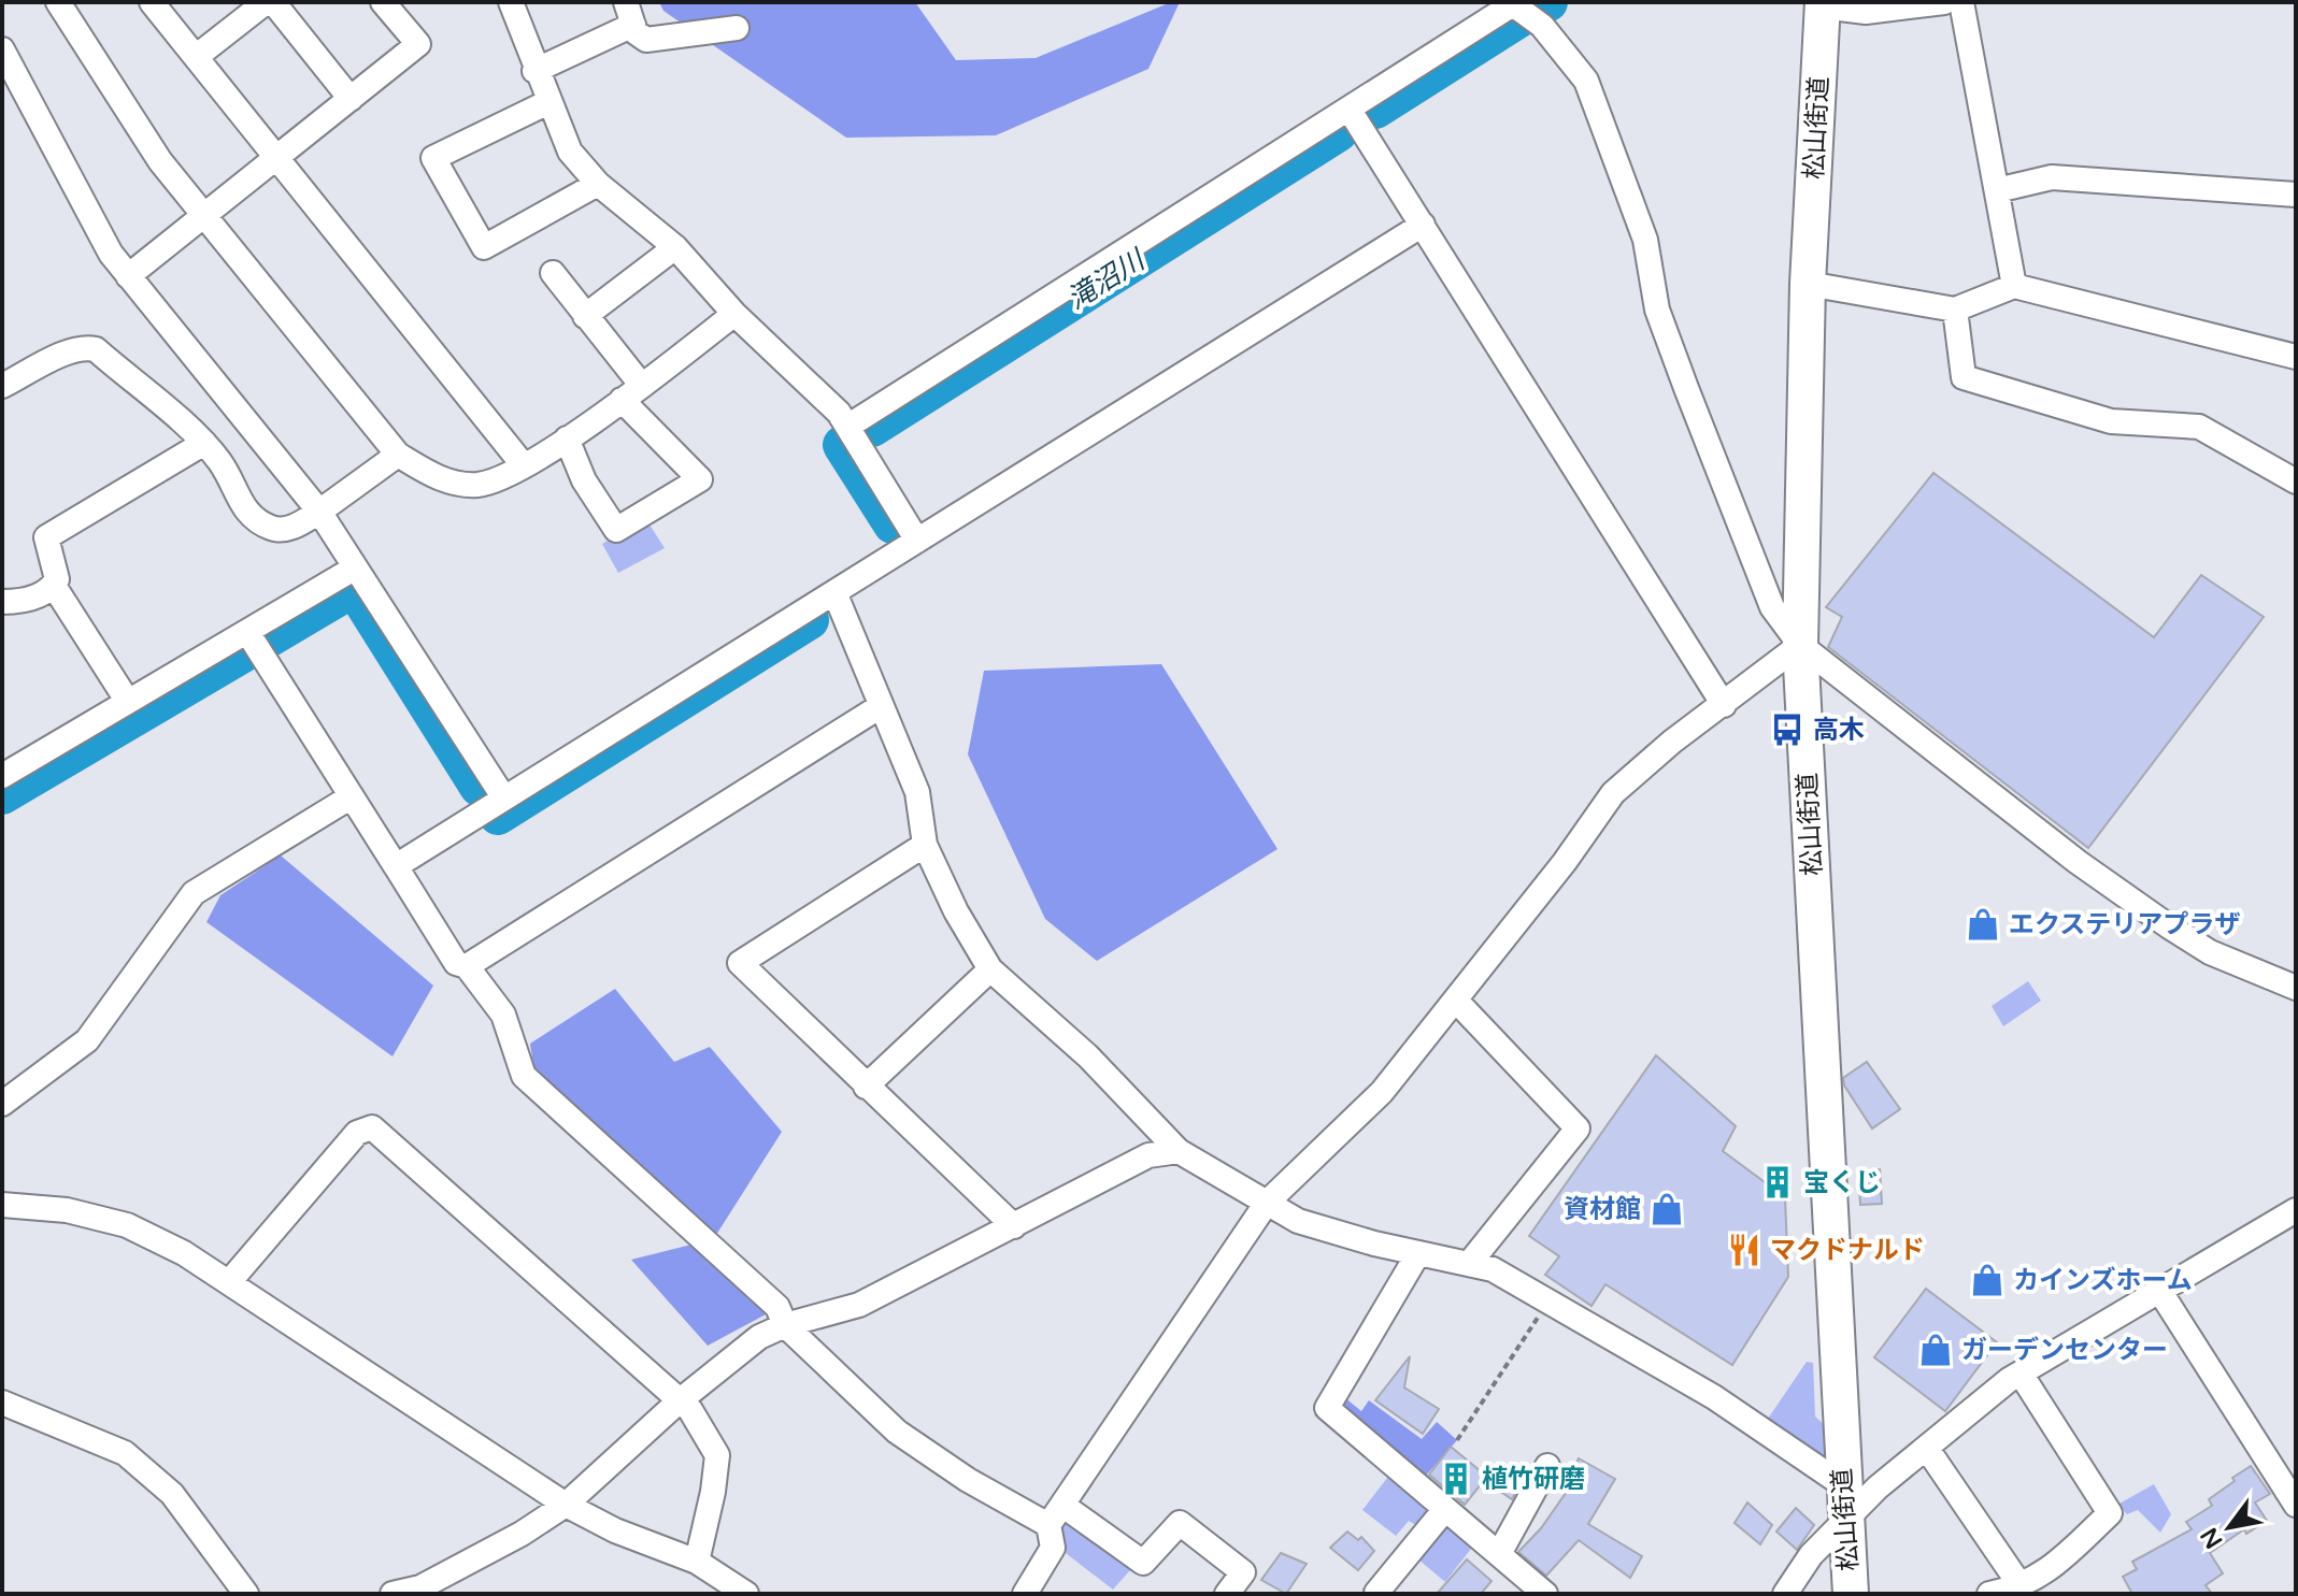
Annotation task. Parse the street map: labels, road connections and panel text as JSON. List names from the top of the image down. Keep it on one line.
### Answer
{"streets":{"main road":["松山街道"]},"water":["滝沼川"],"places":{"bus stop":["高木"],"shop":["エクステリアプラザ","資材館","カインズホーム","ガーデンセンター"],"building":["宝くじ","植竹研磨"],"restaurant":["マクドナルド"]},"north":"bottom left"}
